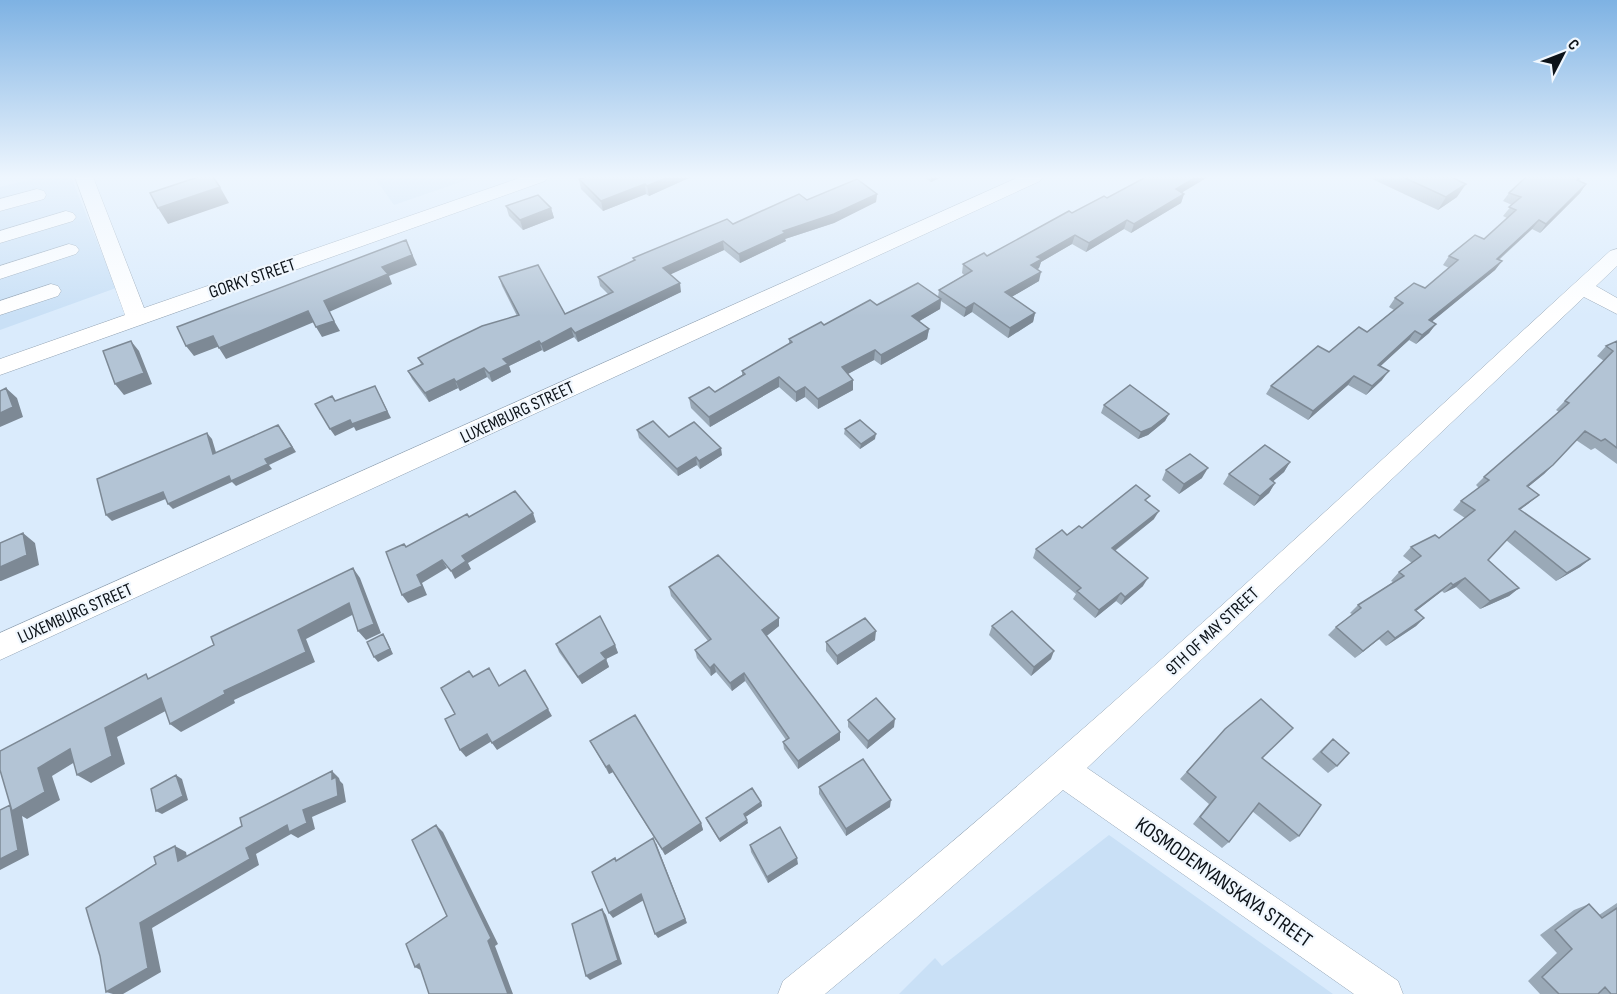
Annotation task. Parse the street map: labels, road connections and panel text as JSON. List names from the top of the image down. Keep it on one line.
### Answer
{"streets":{"street":["GORKY STREET","LUXEMBURG STREET","9TH OF MAY STREET","KOSMODEMYANSKAYA STREET"]},"crossings":[["9TH OF MAY STREET","KOSMODEMYANSKAYA STREET"]],"north":"top right"}
